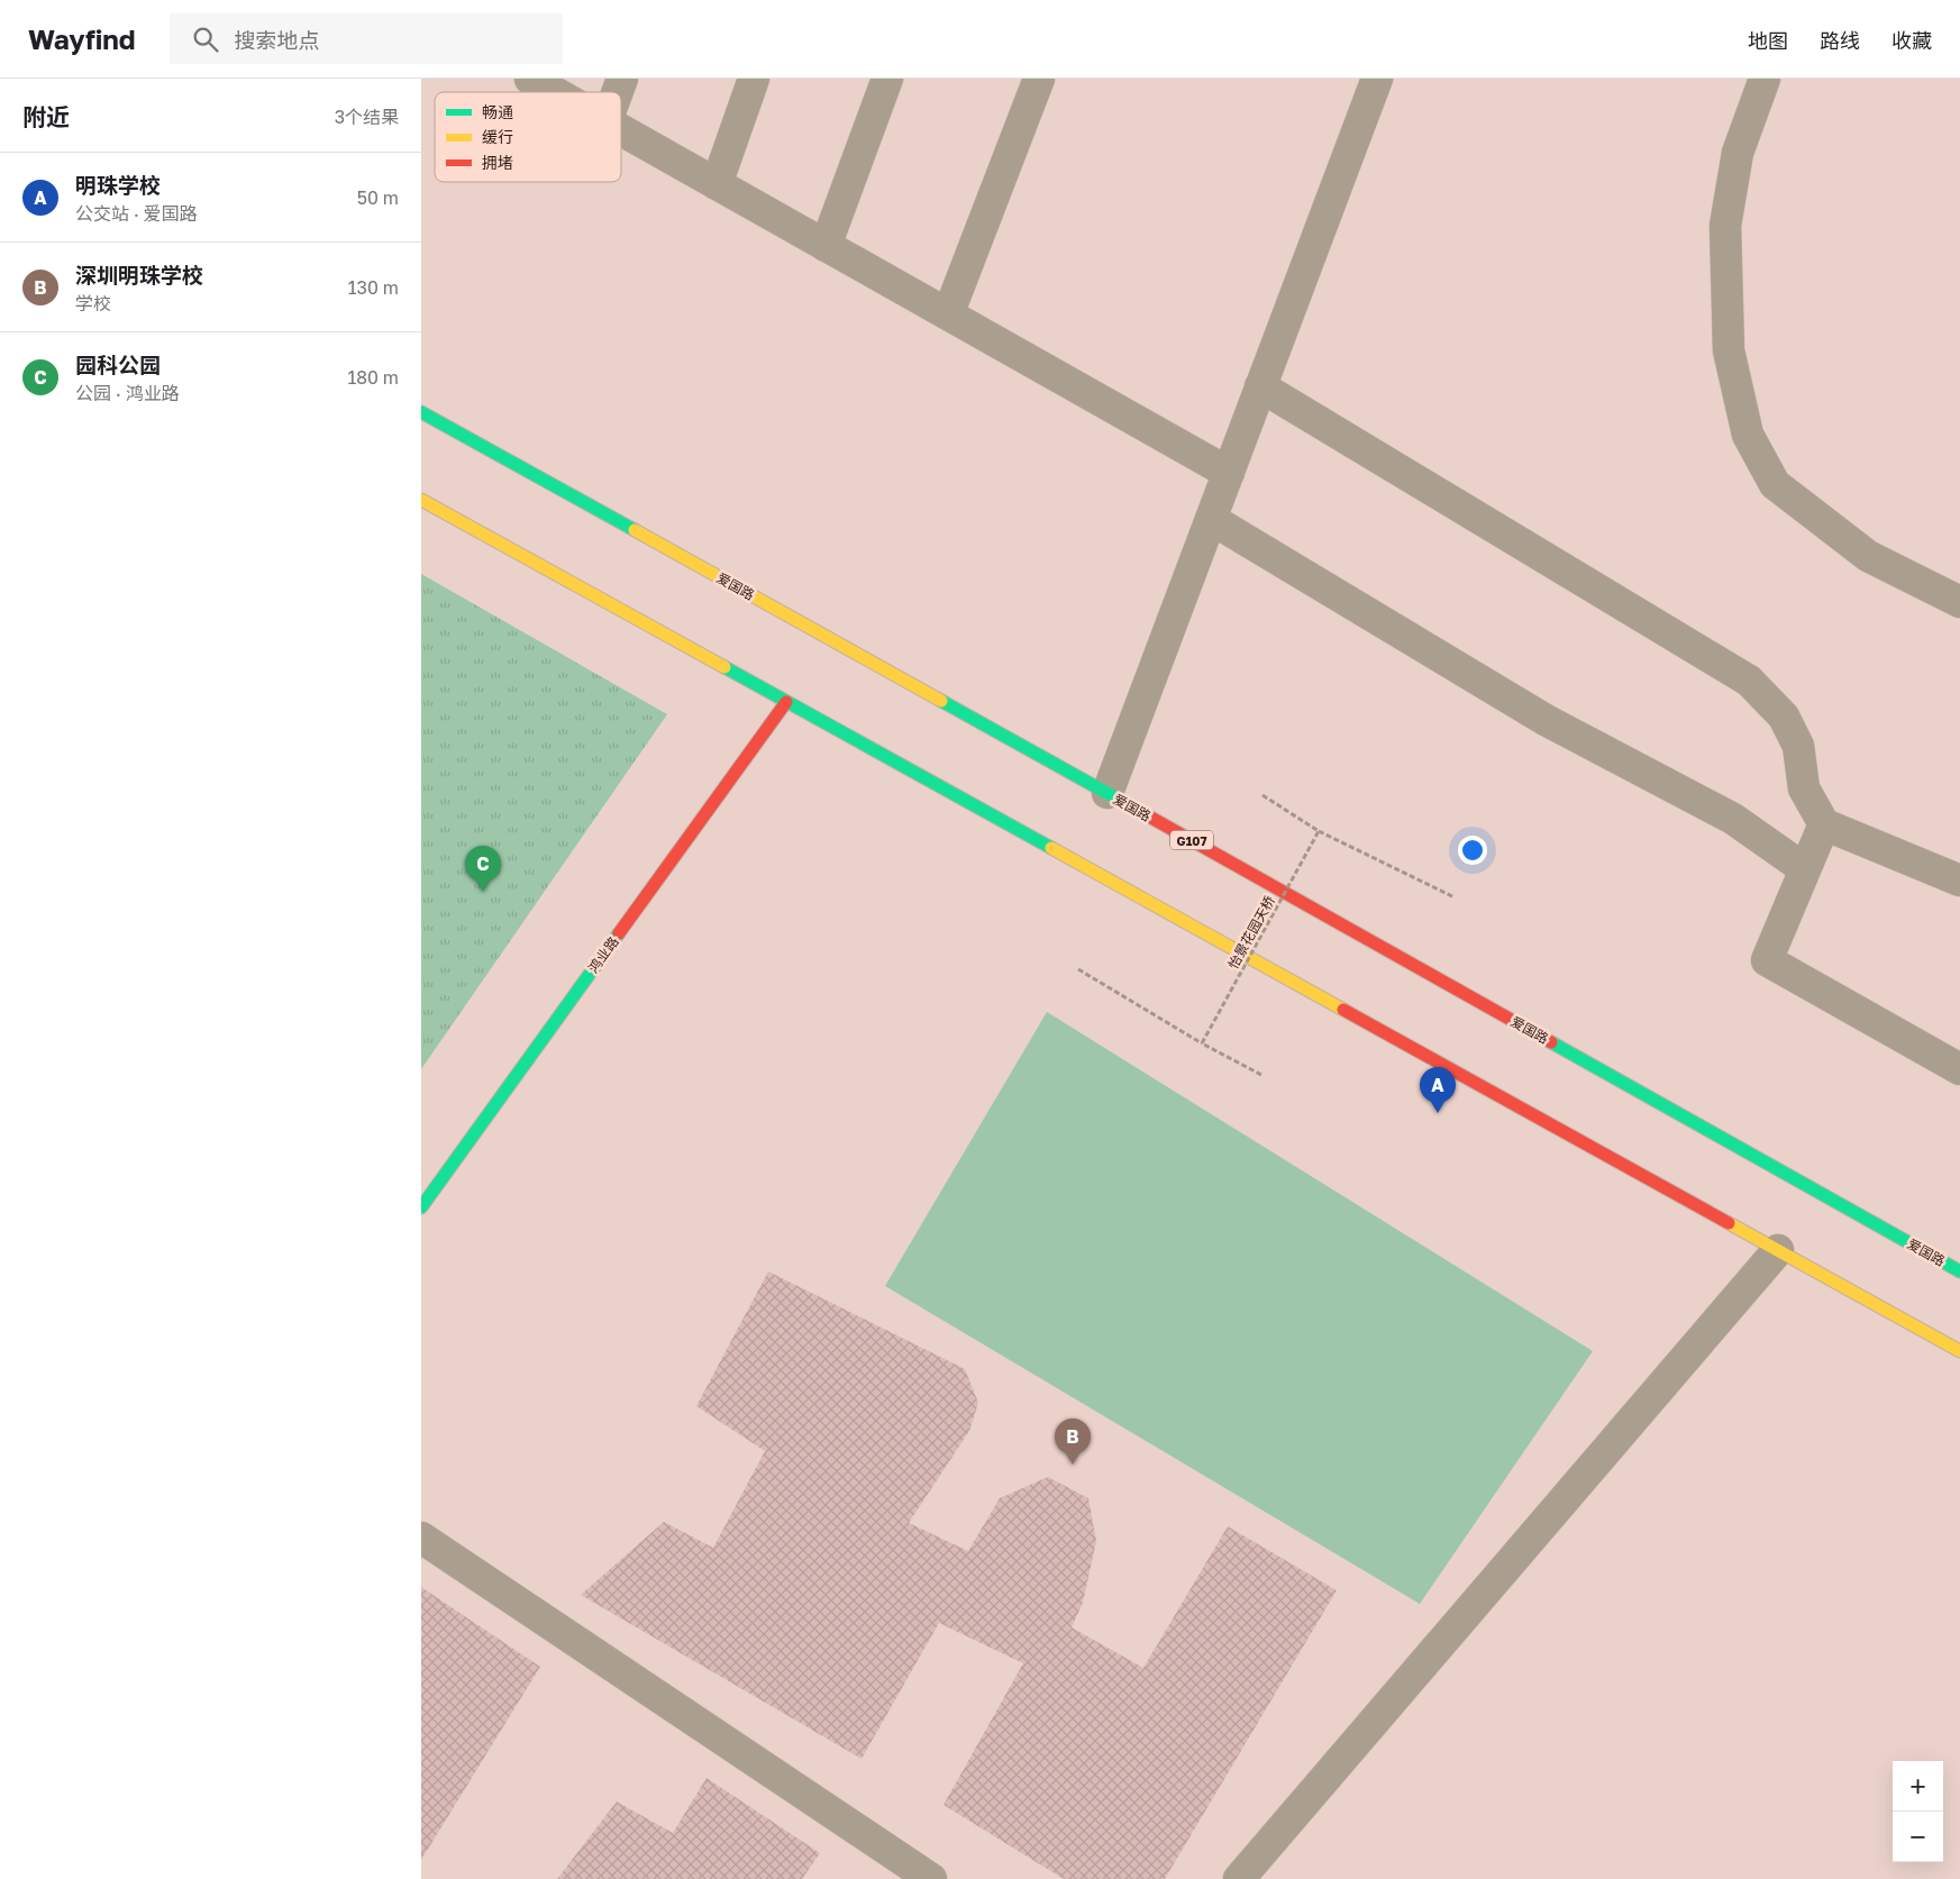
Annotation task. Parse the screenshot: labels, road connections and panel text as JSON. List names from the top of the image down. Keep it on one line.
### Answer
{"streets":{"main road":["爱国路","G107","鸿业路"],"path":["怡景花园天桥"]},"legend":["畅通","缓行","拥堵"],"page":{"header":"Wayfind","search":"搜索地点","nav":["地图","路线","收藏"],"heading":["附近","3个结果"],"list":[{"mark":"A","name":"明珠学校","note":"公交站 · 爱国路","value":"50 m"},{"mark":"B","name":"深圳明珠学校","note":"学校","value":"130 m"},{"mark":"C","name":"园科公园","note":"公园 · 鸿业路","value":"180 m"}],"pins":["C","A","B"],"map_buttons":["+","−"]}}
